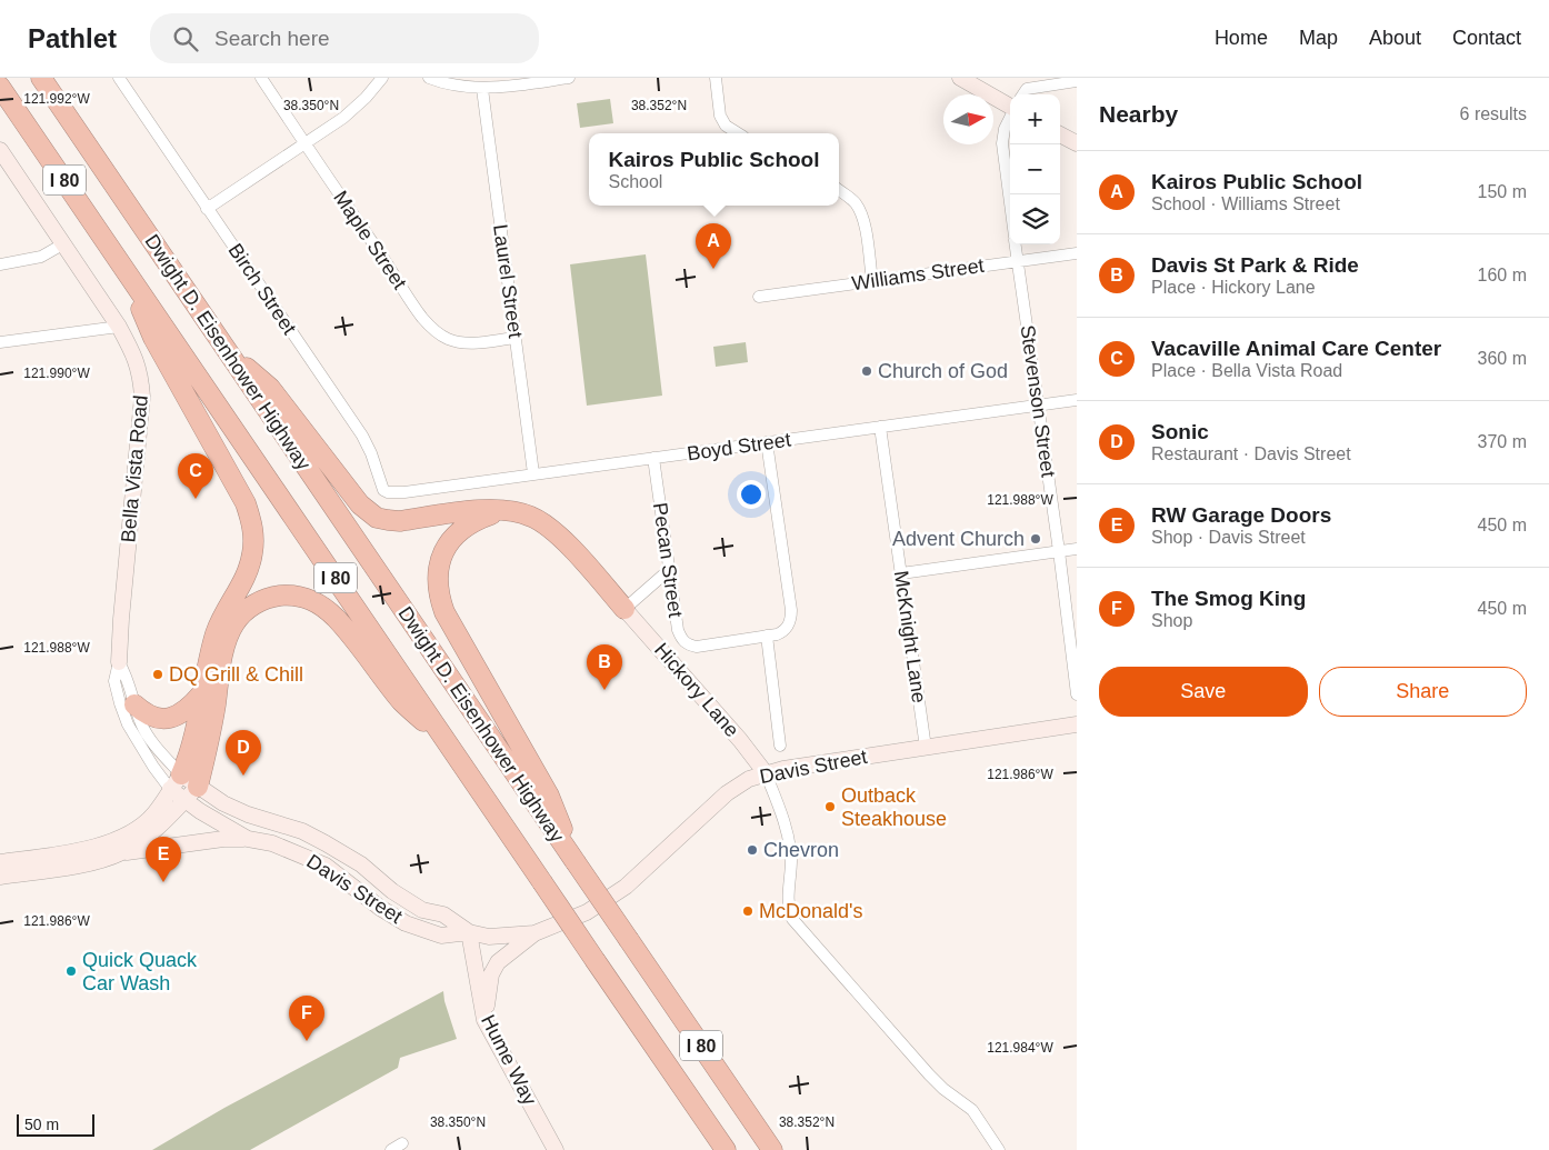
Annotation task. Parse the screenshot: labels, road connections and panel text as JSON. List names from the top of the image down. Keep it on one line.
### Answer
{"streets":{"highway":["I 80","Dwight D. Eisenhower Highway"],"main road":["Bella Vista Road","Hickory Lane","Davis Street","Hume Way"],"street":["Maple Street","Williams Street","Laurel Street","Birch Street","Stevenson Street","Boyd Street","Pecan Street","McKnight Lane"]},"crossings":[["Maple Street","Laurel Street"],["Williams Street","Stevenson Street"],["Laurel Street","Boyd Street"],["Birch Street","Boyd Street"],["Stevenson Street","Boyd Street"],["Boyd Street","Pecan Street"],["Boyd Street","McKnight Lane"],["Bella Vista Road","Davis Street"],["McKnight Lane","Davis Street"],["Hickory Lane","Davis Street"],["Davis Street","Hume Way"]],"places":["Church of God","Advent Church","DQ Grill & Chill","Outback Steakhouse","Chevron","McDonald's","Quick Quack Car Wash"],"scale_bar":"50 m","north":"right","page":{"header":"Pathlet","search":"Search here","nav":["Home","Map","About","Contact"],"heading":["Nearby","6 results"],"map_buttons":["+","−"],"popup":["Kairos Public School","School"],"list":[{"mark":"A","name":"Kairos Public School","note":"School · Williams Street","value":"150 m"},{"mark":"B","name":"Davis St Park & Ride","note":"Place · Hickory Lane","value":"160 m"},{"mark":"C","name":"Vacaville Animal Care Center","note":"Place · Bella Vista Road","value":"360 m"},{"mark":"D","name":"Sonic","note":"Restaurant · Davis Street","value":"370 m"},{"mark":"E","name":"RW Garage Doors","note":"Shop · Davis Street","value":"450 m"},{"mark":"F","name":"The Smog King","note":"Shop","value":"450 m"}],"pins":["A","C","B","D","E","F"],"buttons":["Save","Share"],"scale":"50 m"},"coordinates":["121.992°W","38.350°N","38.352°N","121.990°W","121.988°W","121.986°W","121.984°W"]}
